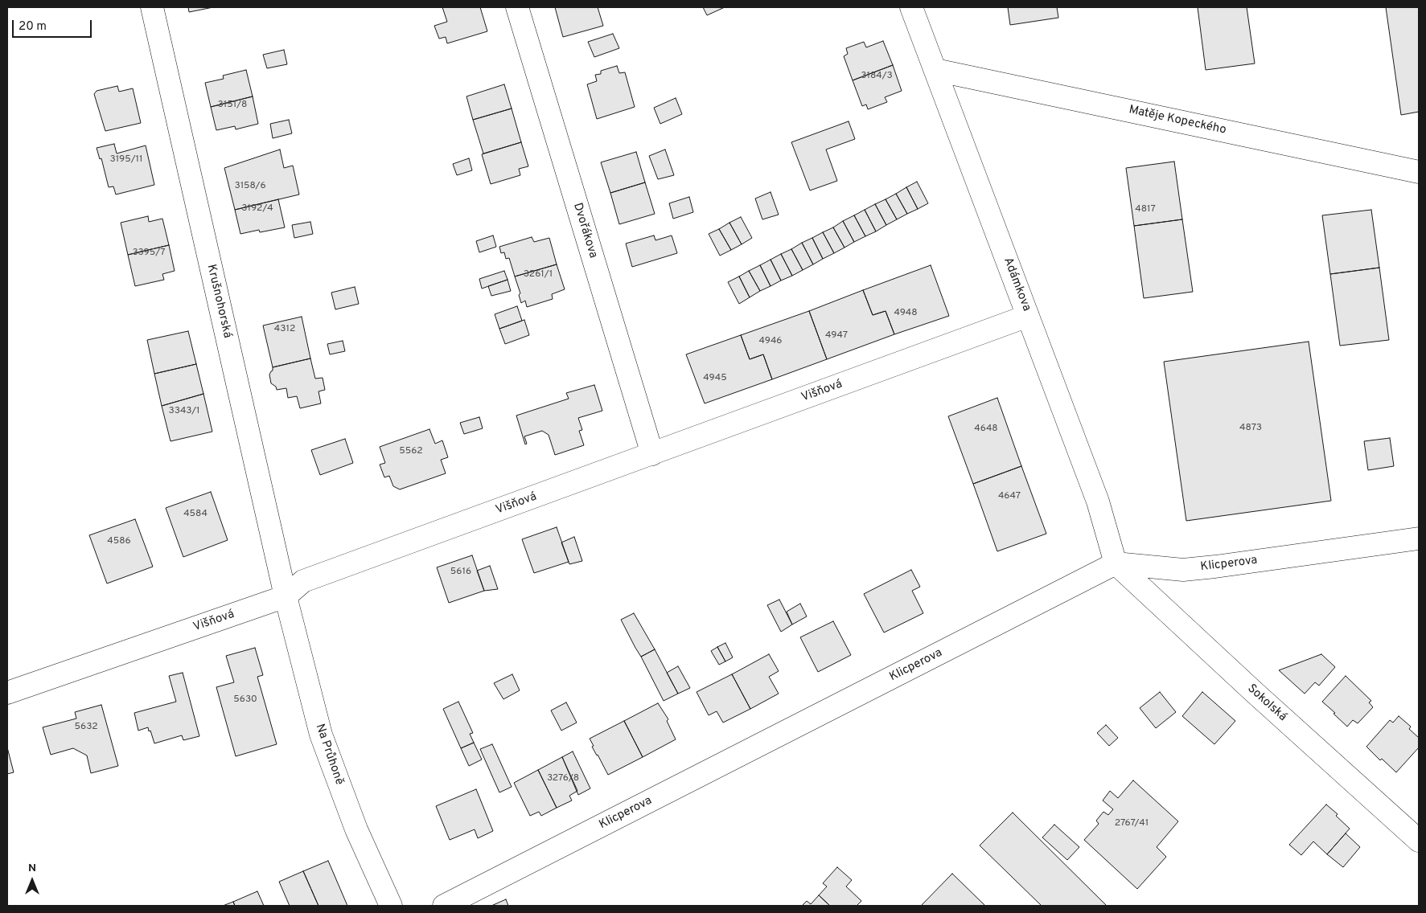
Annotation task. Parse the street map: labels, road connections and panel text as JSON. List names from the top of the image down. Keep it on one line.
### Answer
{"streets":{"street":["Matěje Kopeckého","Dvořákova","Adámkova","Krušnohorská","Višňová","Klicperova","Sokolská","Na Průhoně"]},"crossings":[["Matěje Kopeckého","Adámkova"],["Dvořákova","Višňová"],["Adámkova","Višňová"],["Adámkova","Klicperova"],["Adámkova","Sokolská"],["Krušnohorská","Višňová"],["Krušnohorská","Na Průhoně"],["Višňová","Na Průhoně"],["Klicperova","Sokolská"]],"house_numbers":["3184/3","3151/8","3195/11","3158/6","3192/4","4817","3395/7","3261/1","4948","4312","4947","4946","4945","3343/1","4873","4648","5562","4647","4584","4586","5616","5630","5632","3276/8","2767/41"],"scale_bar":"20 m","north":"top"}
